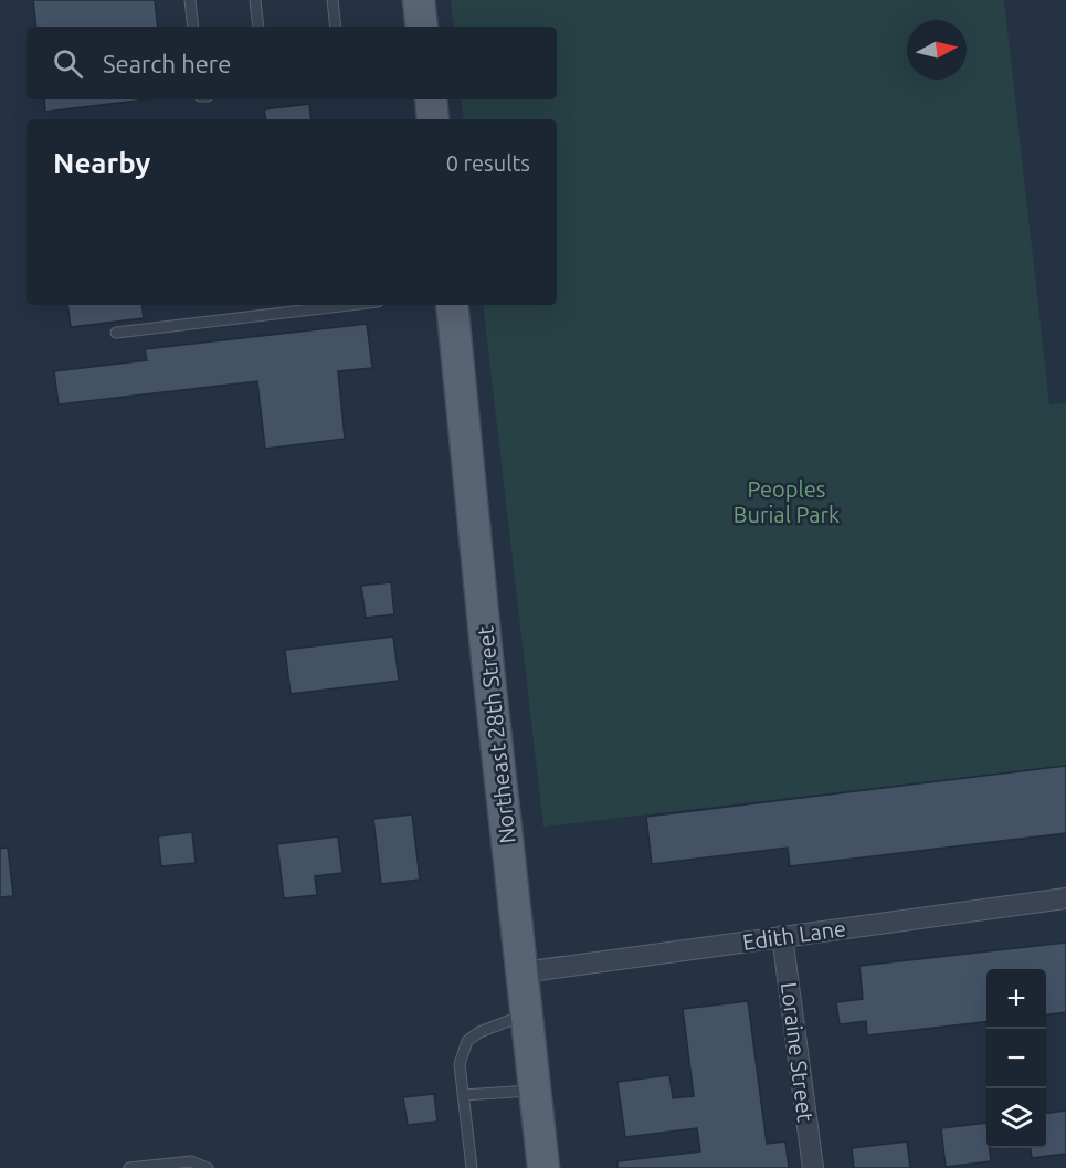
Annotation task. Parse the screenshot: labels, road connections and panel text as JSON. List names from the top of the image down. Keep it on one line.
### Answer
{"streets":{"main road":["Northeast 28th Street"],"street":["Edith Lane","Loraine Street"]},"crossings":[["Northeast 28th Street","Edith Lane"],["Edith Lane","Loraine Street"]],"parks":["Peoples Burial Park"],"north":"right","page":{"search":"Search here","heading":["Nearby","0 results"],"map_buttons":["+","−"]}}
